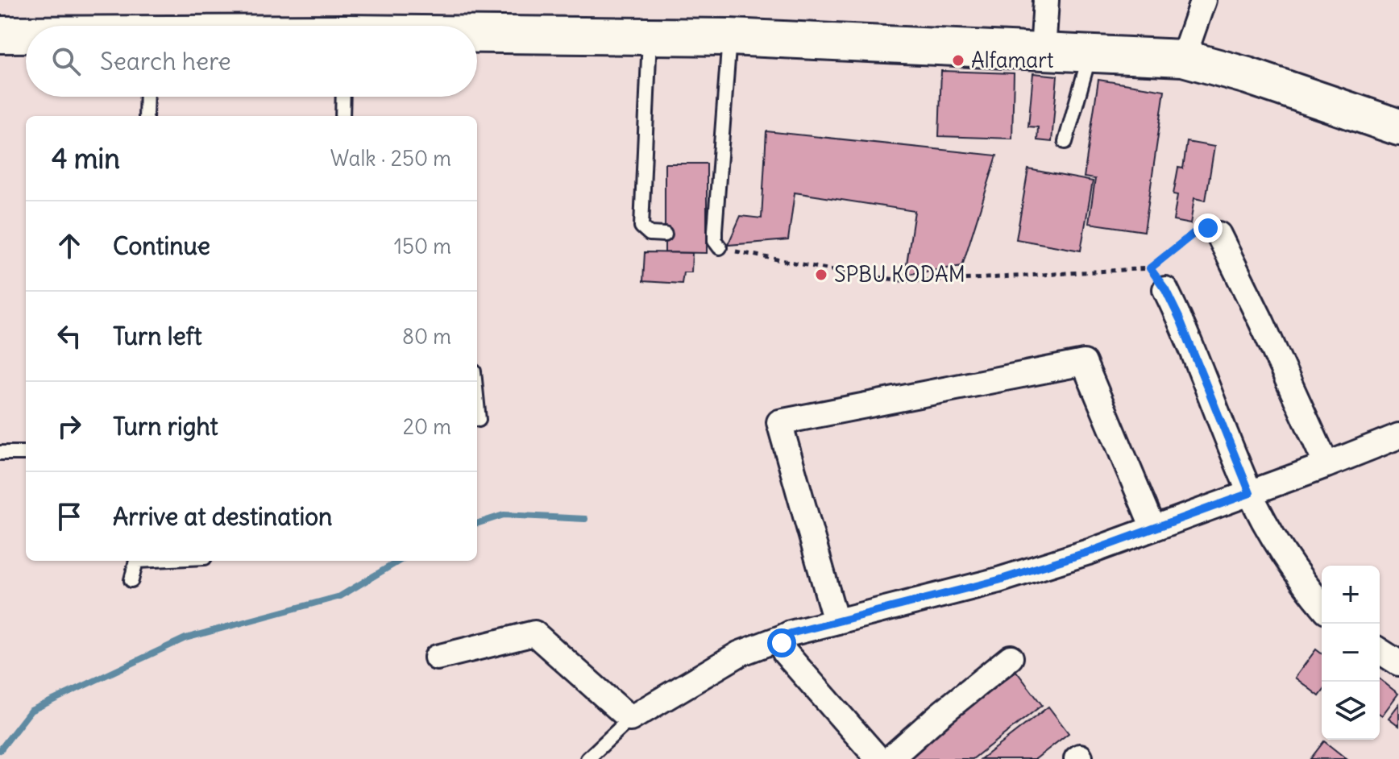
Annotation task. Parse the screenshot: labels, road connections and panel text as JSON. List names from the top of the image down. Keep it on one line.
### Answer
{"places":["Alfamart","SPBU KODAM"],"page":{"search":"Search here","heading":["4 min","Walk · 250 m"],"list":[["Continue","150 m"],["Turn left","80 m"],["Turn right","20 m"],"Arrive at destination"],"map_buttons":["+","−"]}}
